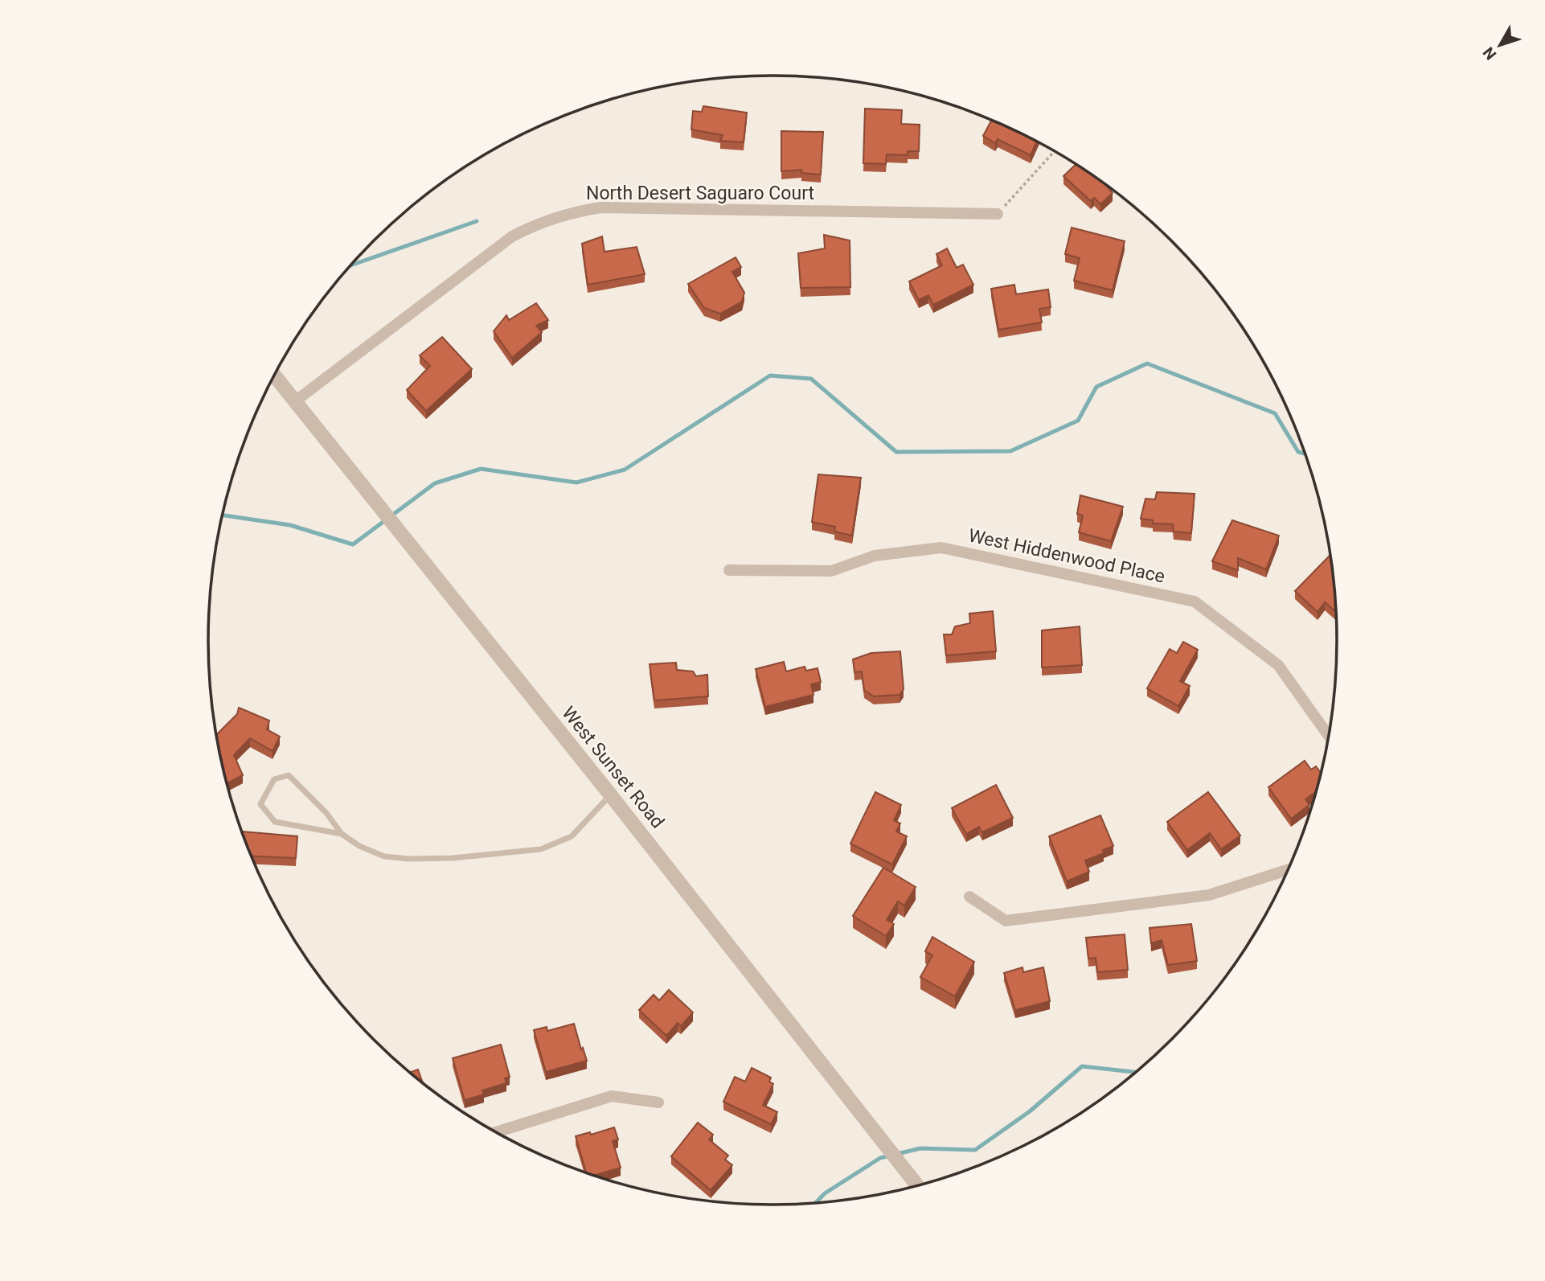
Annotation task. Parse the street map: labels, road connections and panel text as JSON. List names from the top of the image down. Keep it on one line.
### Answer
{"streets":{"street":["North Desert Saguaro Court","West Hiddenwood Place","West Sunset Road"]},"crossings":[["North Desert Saguaro Court","West Sunset Road"]],"north":"bottom left"}
